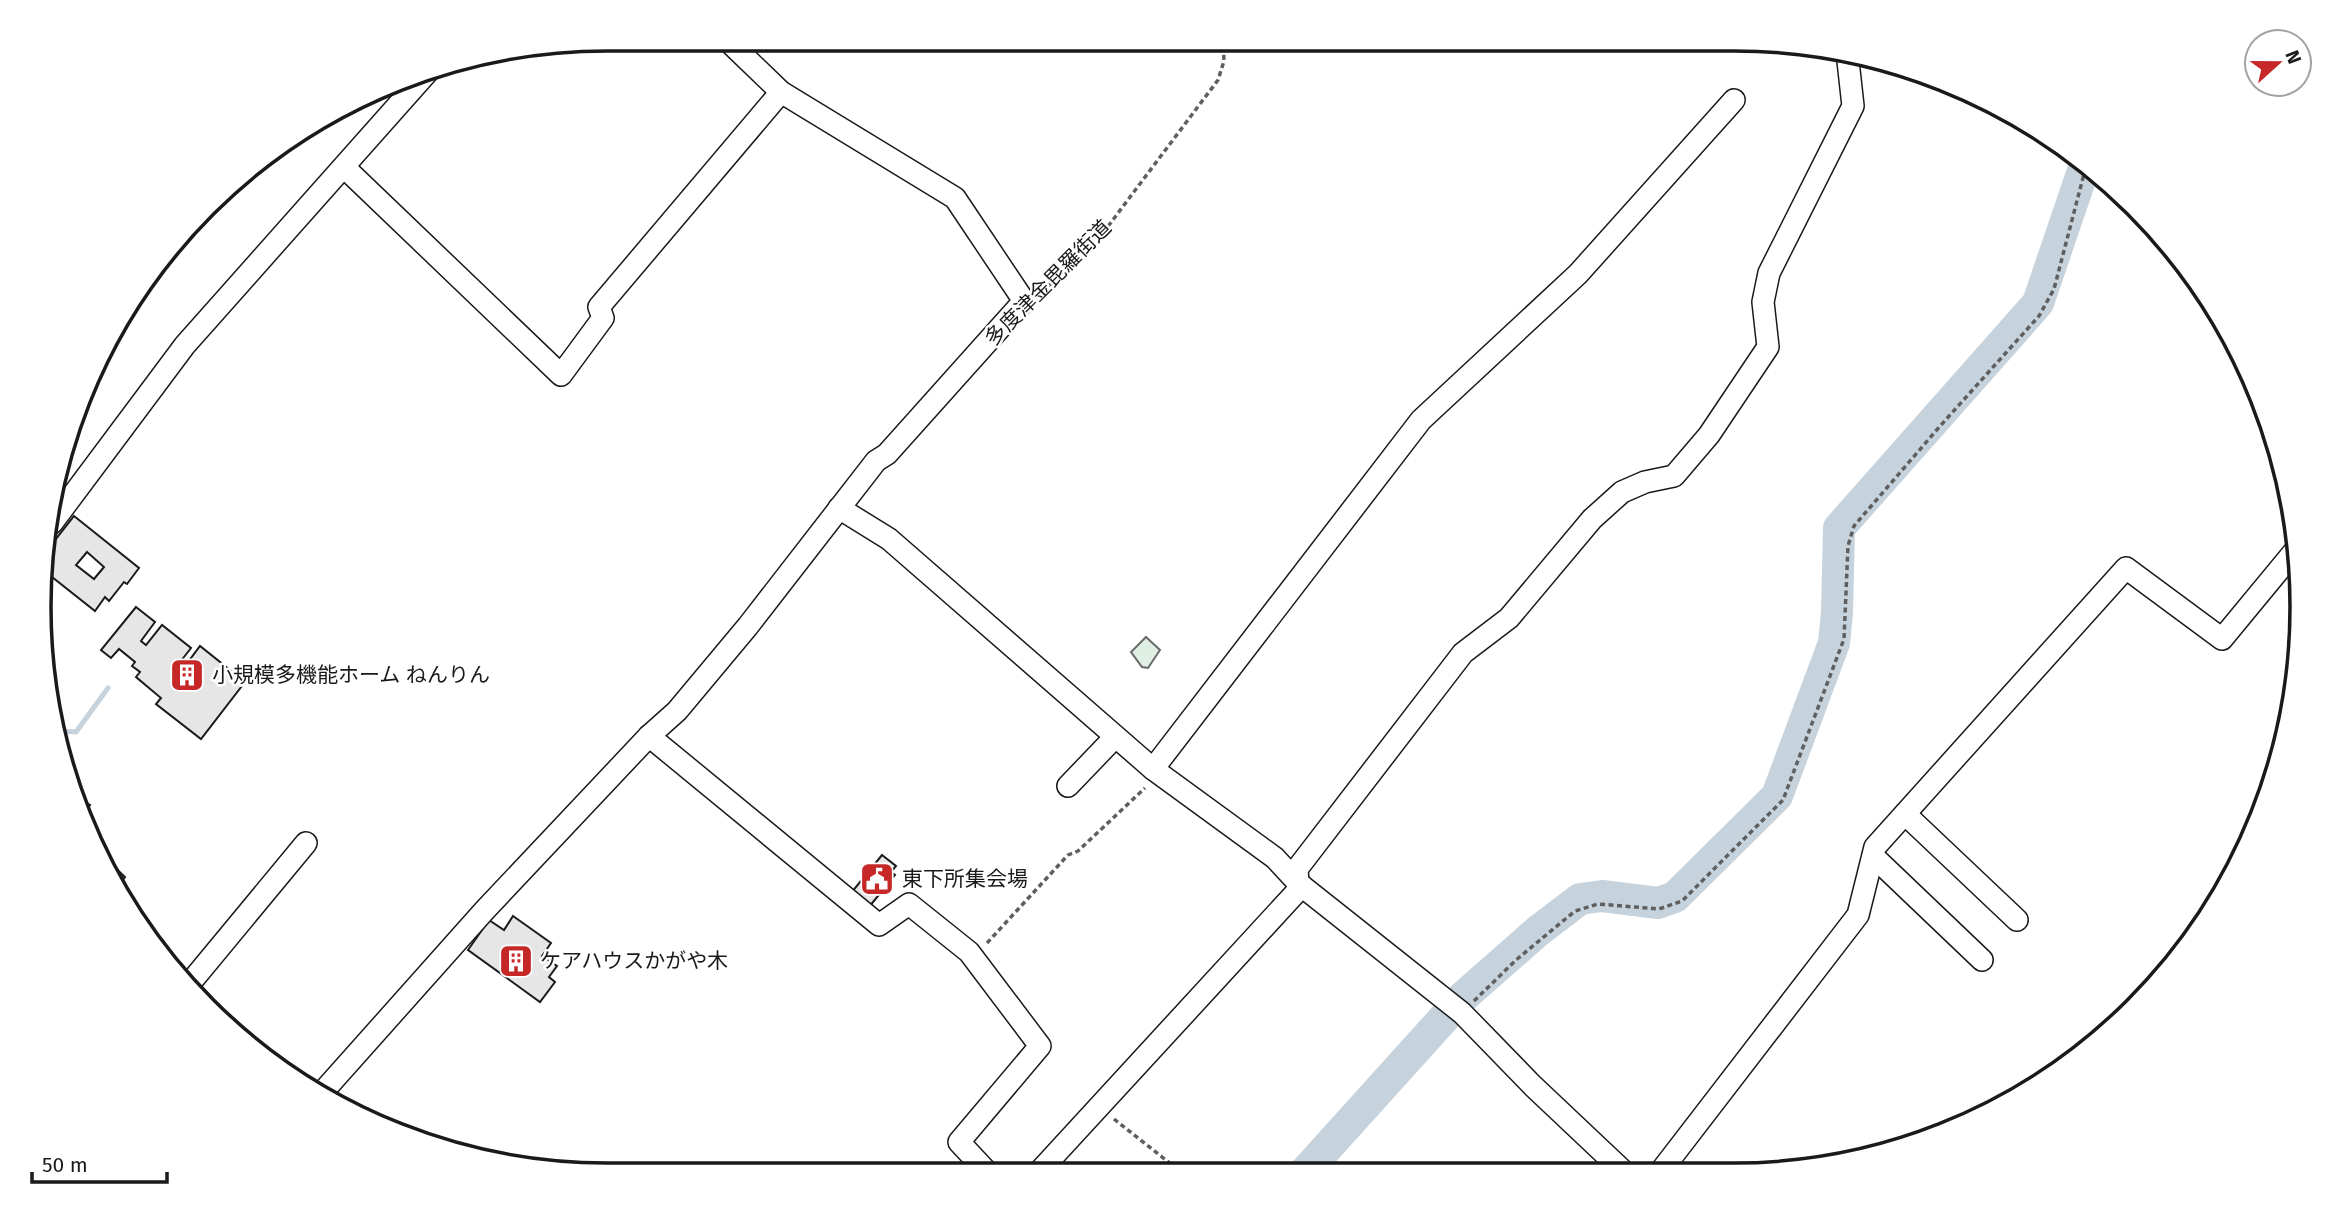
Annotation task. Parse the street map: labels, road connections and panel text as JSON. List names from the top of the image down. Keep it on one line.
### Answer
{"streets":{"street":["多度津金毘羅街道"]},"places":{"building":["小規模多機能ホーム ねんりん","ケアハウスかがや木"],"public building":["東下所集会場"]},"scale_bar":"50 m","north":"right"}
